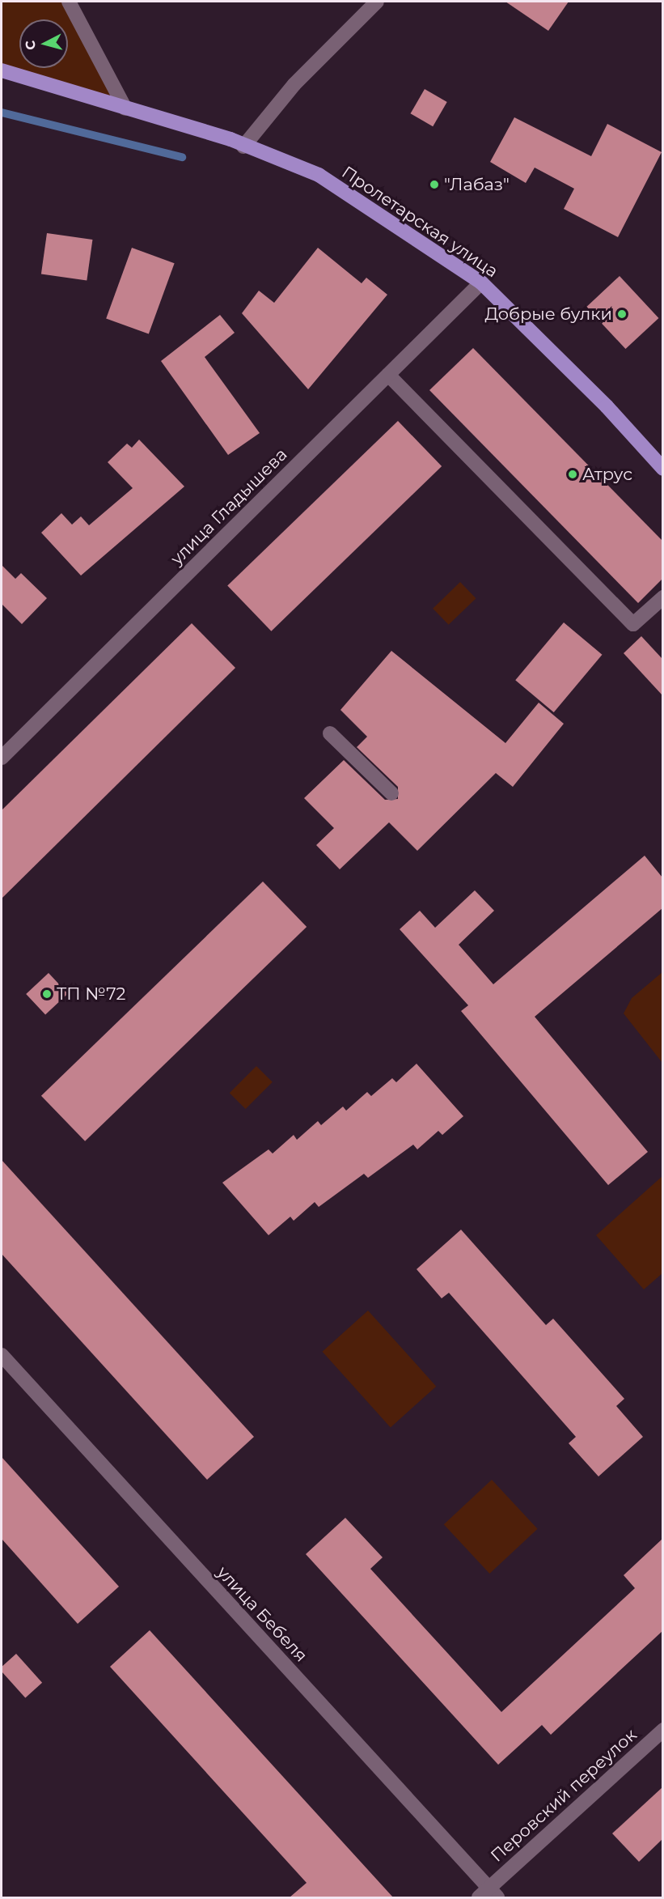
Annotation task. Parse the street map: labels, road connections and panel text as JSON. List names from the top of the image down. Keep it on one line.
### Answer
{"streets":{"main road":["Пролетарская улица"],"street":["улица Гладышева","улица Бебеля","Перовский переулок"]},"crossings":[["Пролетарская улица","улица Гладышева"],["улица Бебеля","Перовский переулок"]],"places":["\"Лабаз\"","Добрые булки","Атрус","ТП №72"],"north":"left"}
